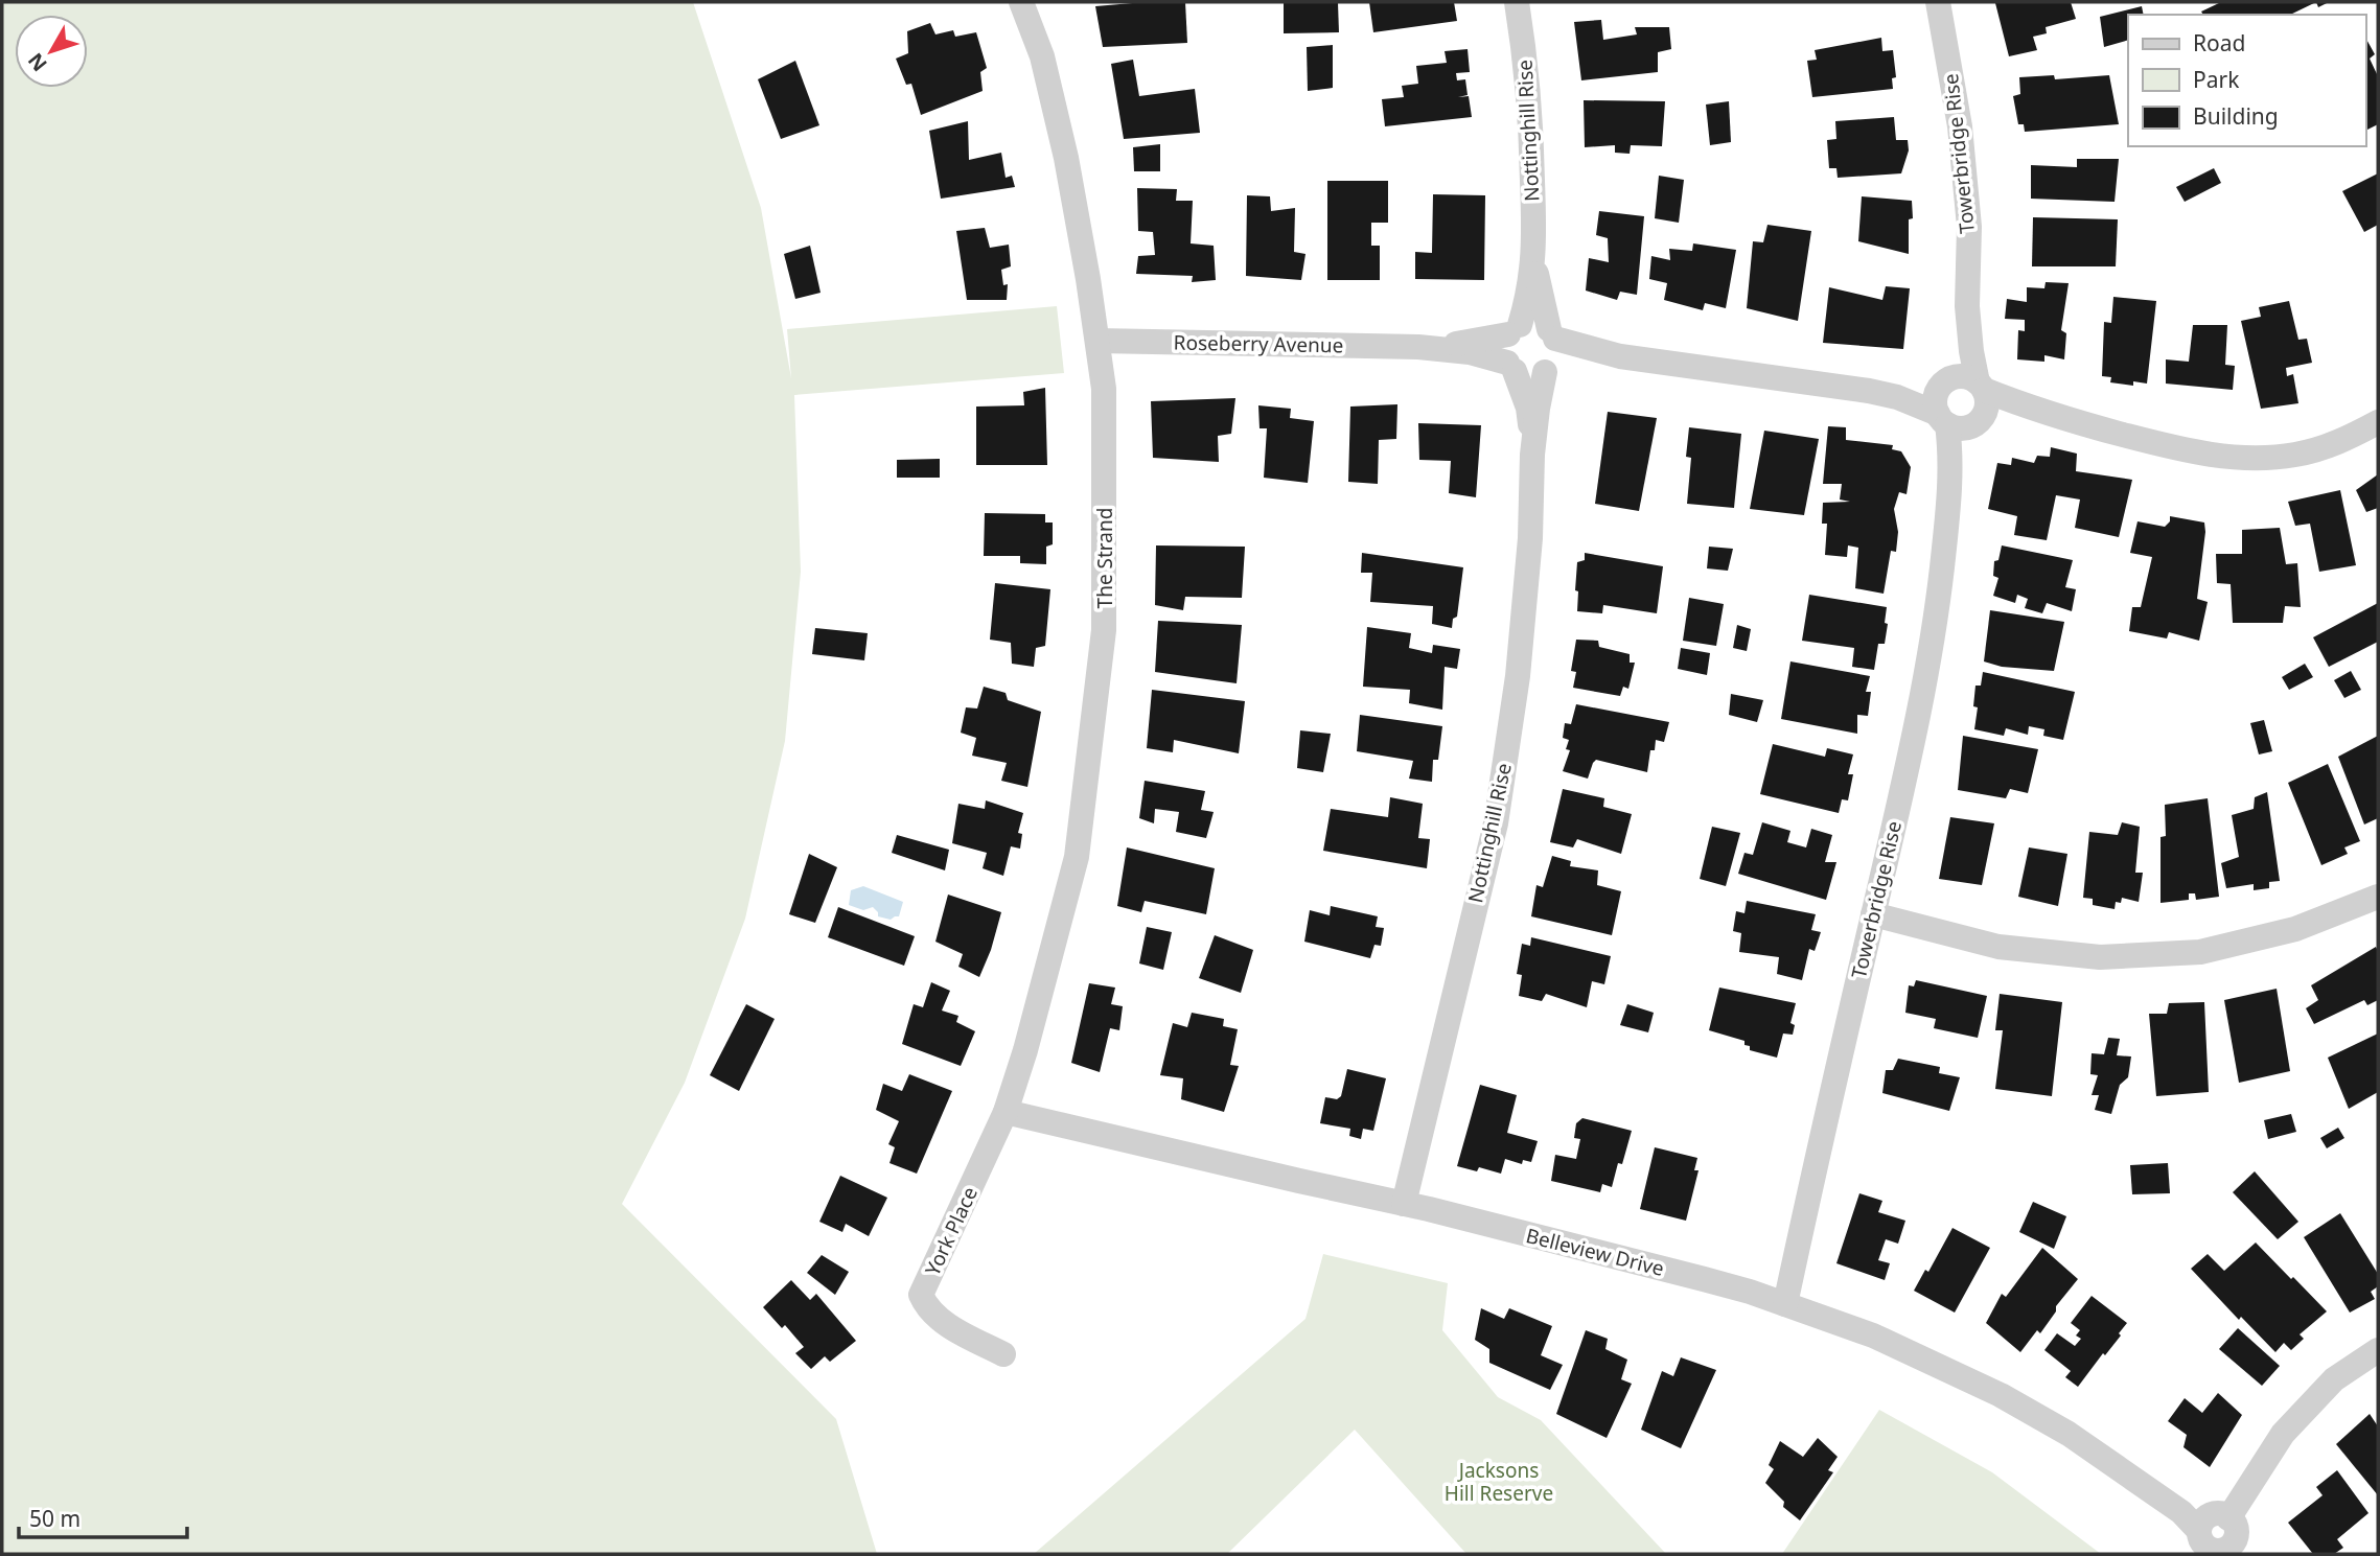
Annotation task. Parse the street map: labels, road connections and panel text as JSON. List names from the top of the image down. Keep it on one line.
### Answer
{"streets":{"street":["Nottinghill Rise","Towerbridge Rise","Roseberry Avenue","The Strand","York Place","Belleview Drive"]},"crossings":[["Nottinghill Rise","Roseberry Avenue"],["Nottinghill Rise","Belleview Drive"],["Towerbridge Rise","Belleview Drive"],["Roseberry Avenue","The Strand"],["The Strand","York Place"],["The Strand","Belleview Drive"],["York Place","Belleview Drive"]],"parks":["Jacksons Hill Reserve"],"legend":["Road","Park","Building"],"scale_bar":"50 m","north":"bottom left"}
